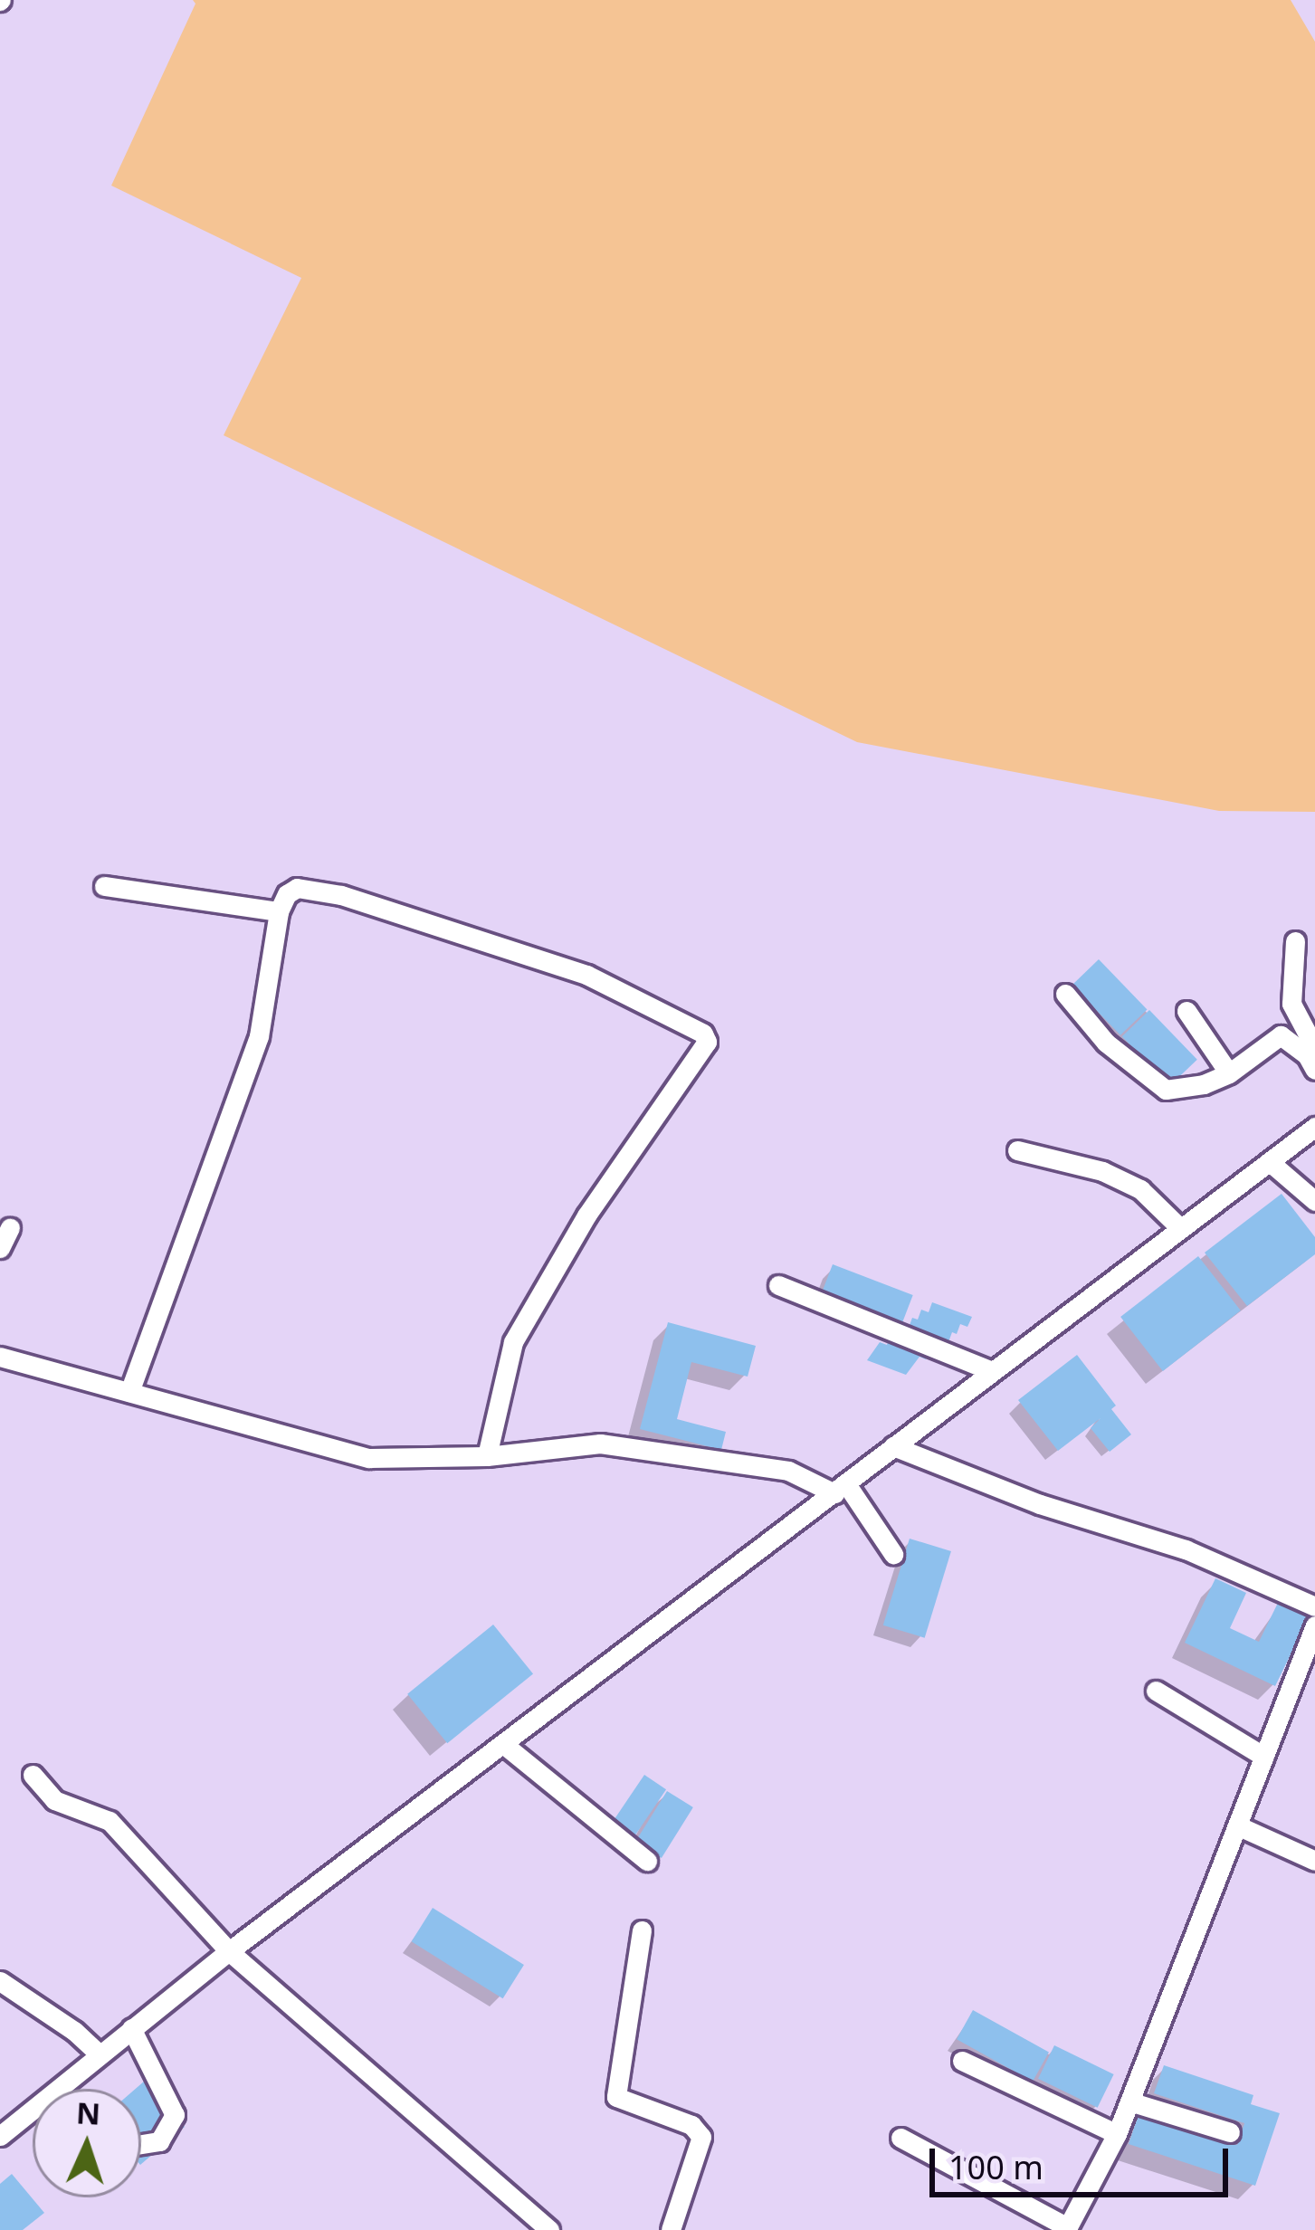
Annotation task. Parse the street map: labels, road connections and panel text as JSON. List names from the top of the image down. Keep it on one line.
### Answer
{"scale_bar":"100 m","north":"top"}
